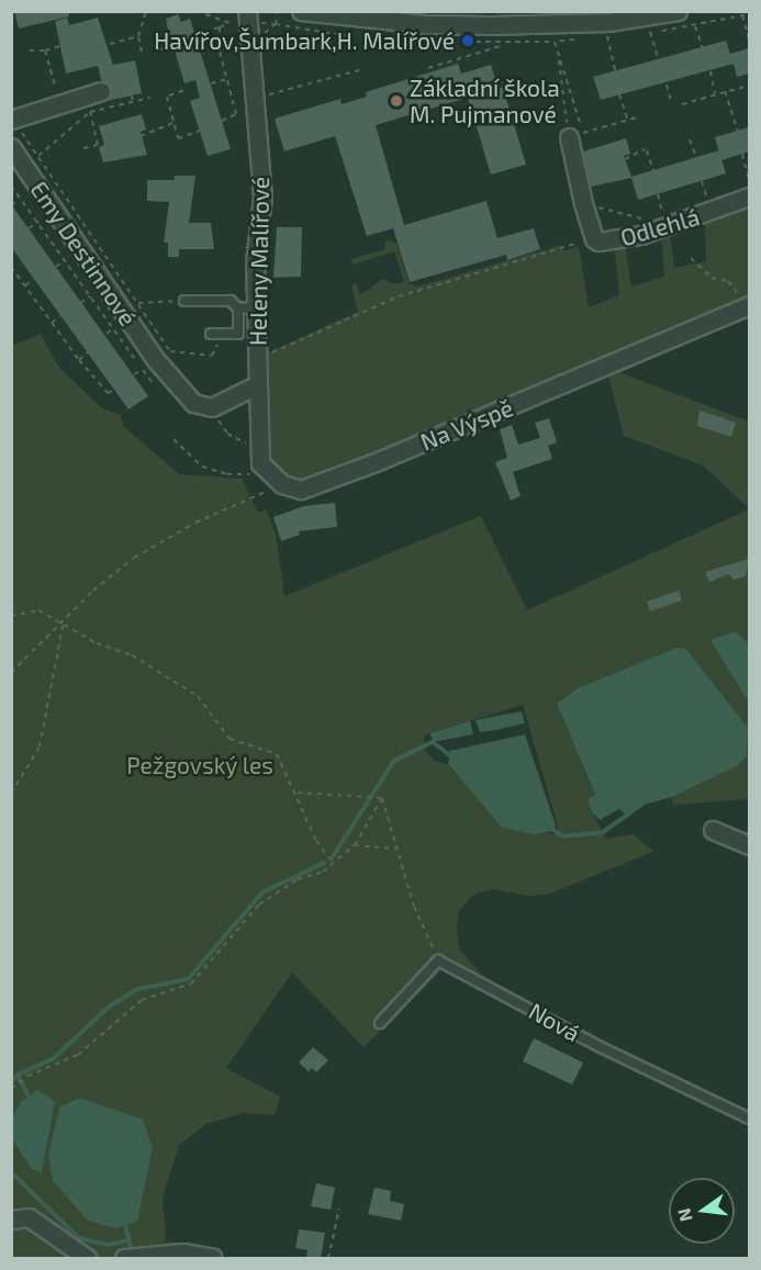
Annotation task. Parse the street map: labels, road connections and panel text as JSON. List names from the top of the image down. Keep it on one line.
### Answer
{"streets":{"street":["Odlehlá","Emy Destinnové","Heleny Malířové","Na Výspě"],"lane":["Nová"]},"parks":["Pežgovský les"],"places":["Havířov,Šumbark,H. Malířové","Základní škola M. Pujmanové"],"north":"left"}
